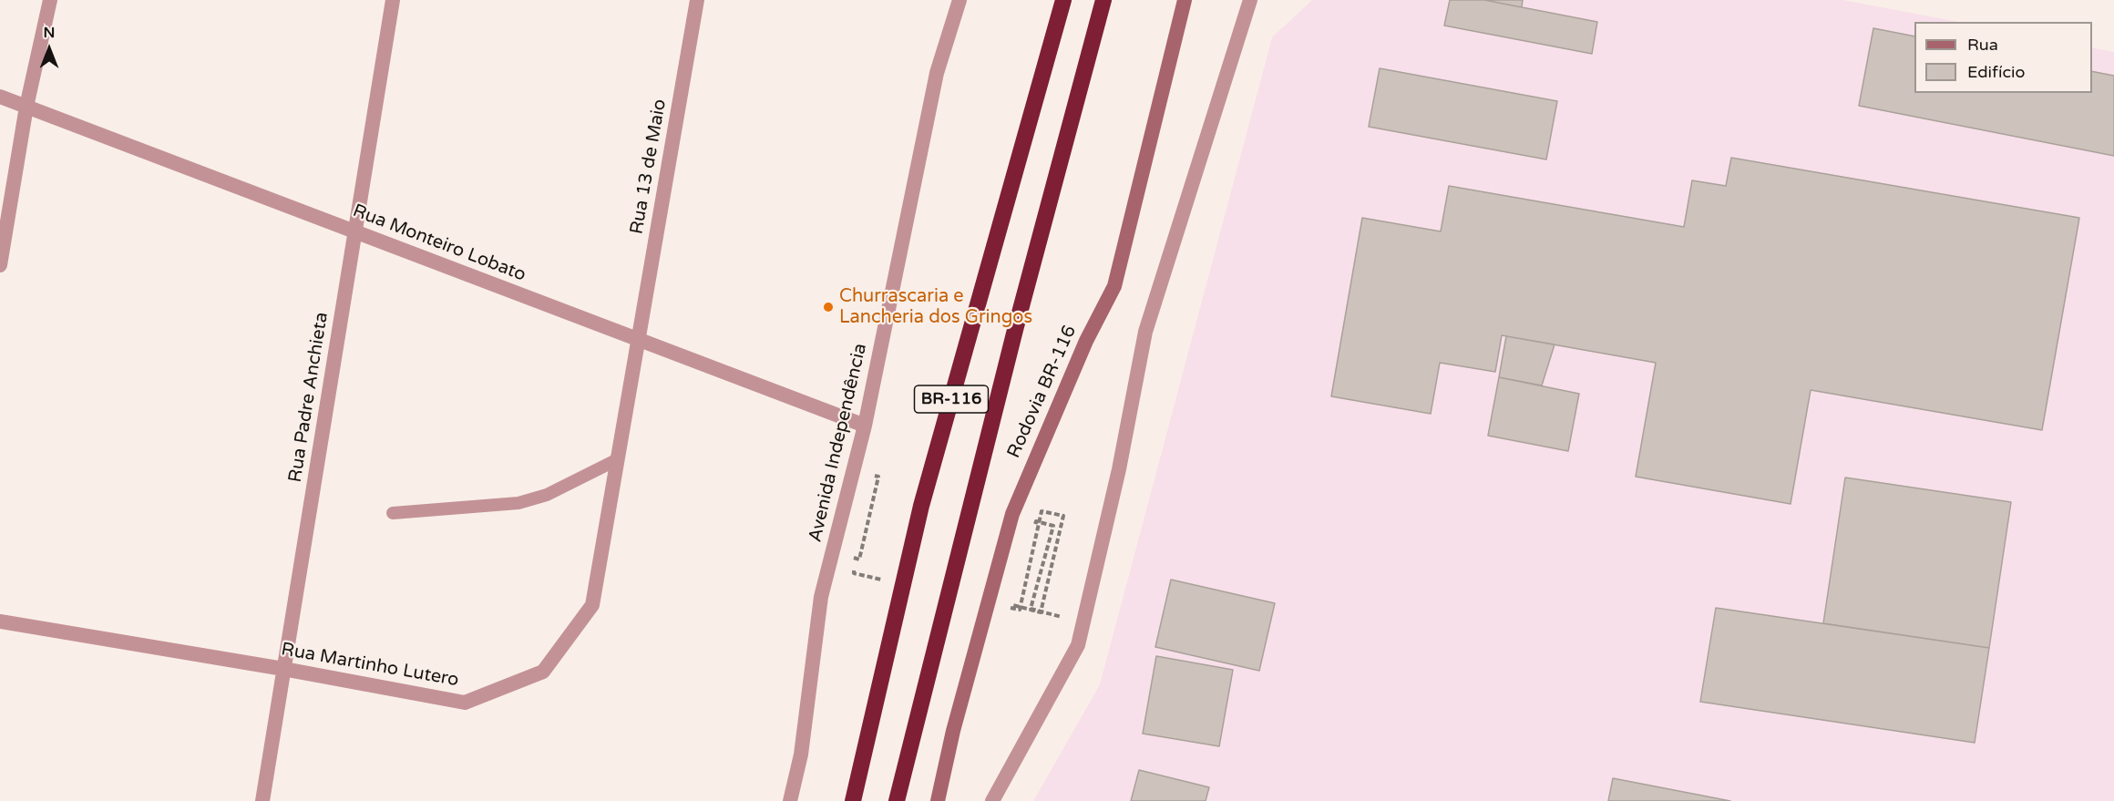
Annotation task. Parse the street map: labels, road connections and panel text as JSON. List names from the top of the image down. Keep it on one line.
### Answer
{"streets":{"highway":["Rodovia BR-116","BR-116"],"street":["Rua 13 de Maio","Rua Monteiro Lobato","Rua Padre Anchieta","Avenida Independência","Rua Martinho Lutero"]},"crossings":[["Rua 13 de Maio","Rua Monteiro Lobato"],["Rua 13 de Maio","Rua Martinho Lutero"],["Rua Monteiro Lobato","Rua Padre Anchieta"],["Rua Monteiro Lobato","Avenida Independência"],["Rua Monteiro Lobato","Rua Martinho Lutero"],["Rua Padre Anchieta","Rua Martinho Lutero"]],"places":["Churrascaria e Lancheria dos Gringos"],"legend":["Rua","Edifício"],"north":"top"}
